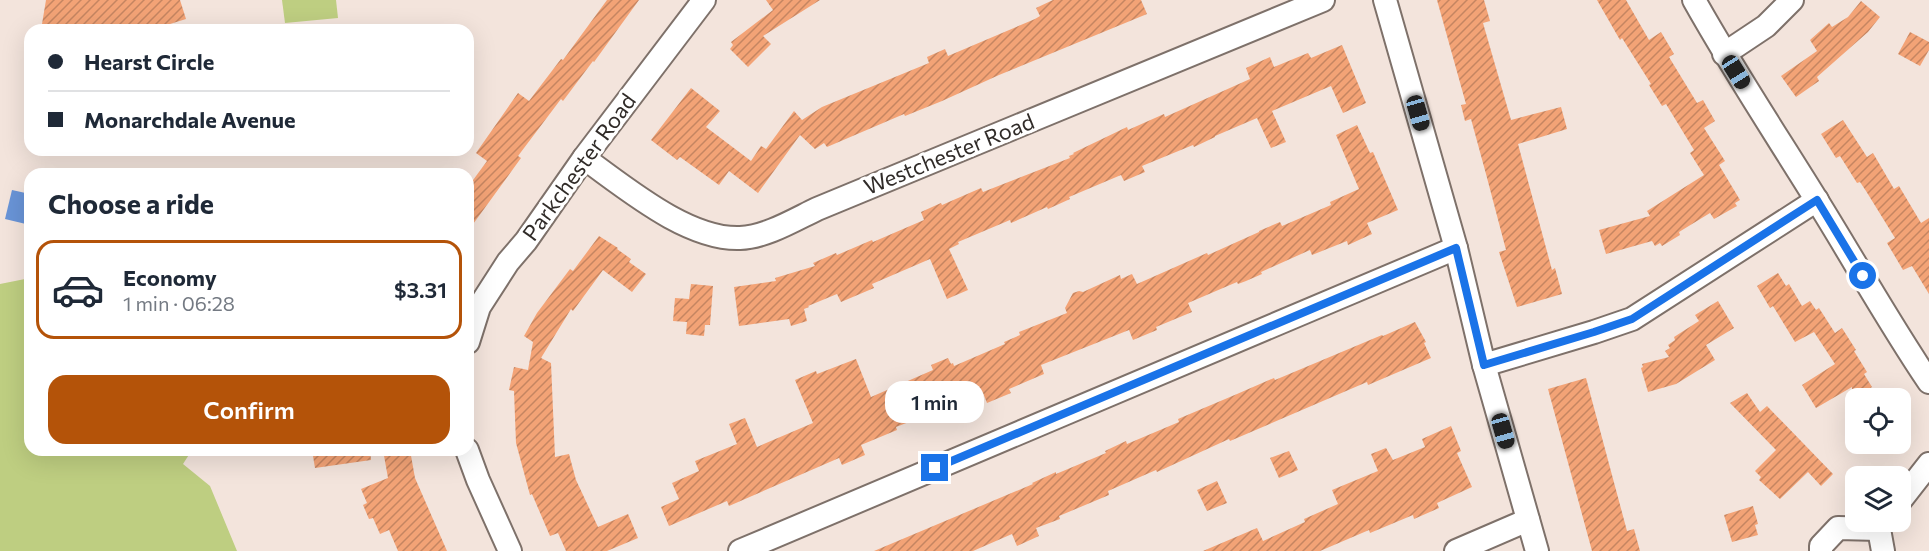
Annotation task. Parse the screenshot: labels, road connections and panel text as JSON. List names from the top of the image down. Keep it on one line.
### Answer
{"streets":{"street":["Westchester Road","Parkchester Road"]},"crossings":[["Westchester Road","Parkchester Road"]],"page":{"banner":["Hearst Circle","Monarchdale Avenue"],"heading":"Choose a ride","list":[{"name":"Economy","note":"1 min · 06:28","value":"$3.31"}],"buttons":"Confirm","bubble":"1 min"}}
